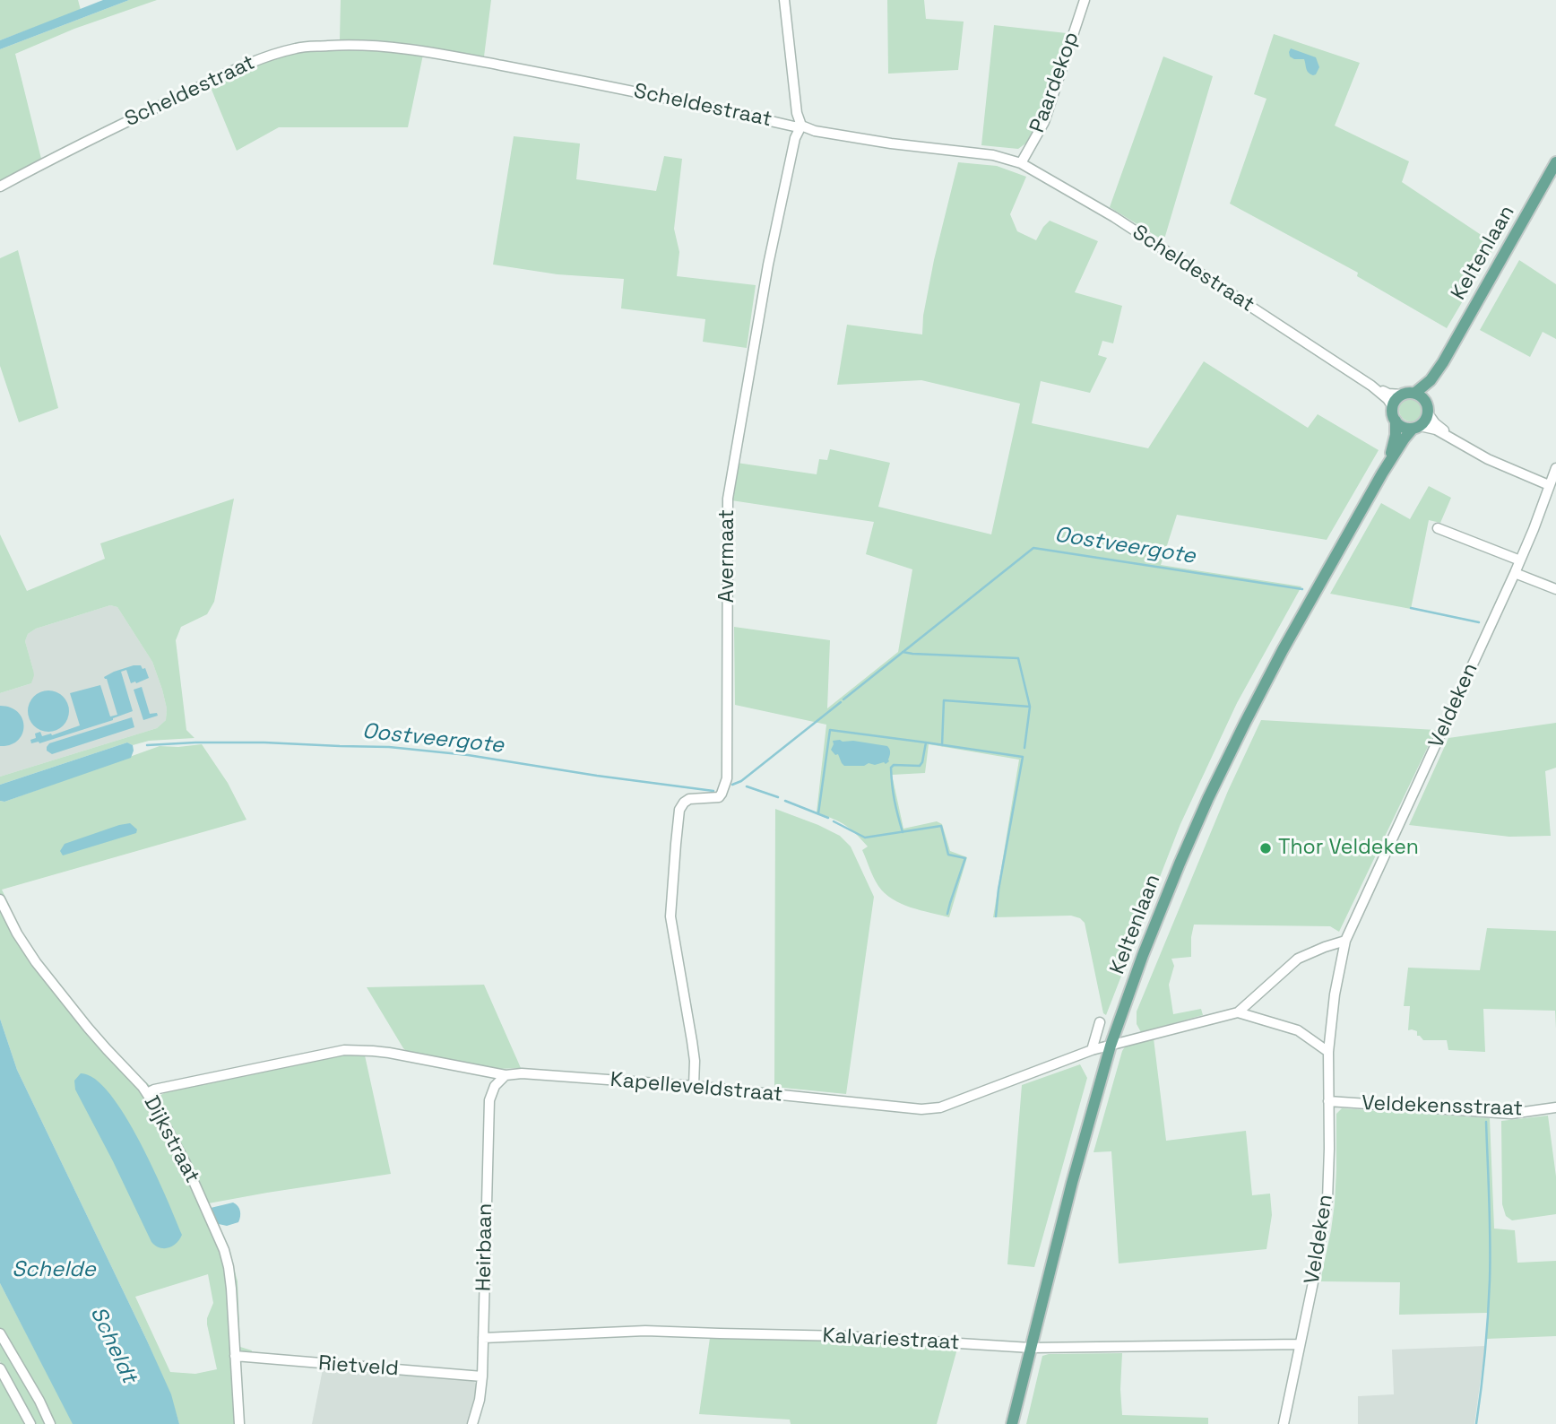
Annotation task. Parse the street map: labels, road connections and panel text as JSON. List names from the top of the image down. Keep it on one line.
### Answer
{"streets":{"main road":["Keltenlaan"],"street":["Paardekop","Scheldestraat","Avermaat","Veldeken","Kapelleveldstraat","Veldekensstraat","Dijkstraat","Heirbaan","Kalvariestraat","Rietveld"]},"crossings":[["Paardekop","Scheldestraat"],["Scheldestraat","Keltenlaan"],["Scheldestraat","Avermaat"],["Keltenlaan","Kapelleveldstraat"],["Keltenlaan","Kalvariestraat"],["Avermaat","Kapelleveldstraat"],["Veldeken","Veldekensstraat"],["Veldeken","Kalvariestraat"],["Kapelleveldstraat","Dijkstraat"],["Kapelleveldstraat","Heirbaan"],["Dijkstraat","Rietveld"],["Heirbaan","Kalvariestraat"],["Heirbaan","Rietveld"]],"water":["Oostveergote","Schelde","Scheldt"],"places":["Thor Veldeken"]}
